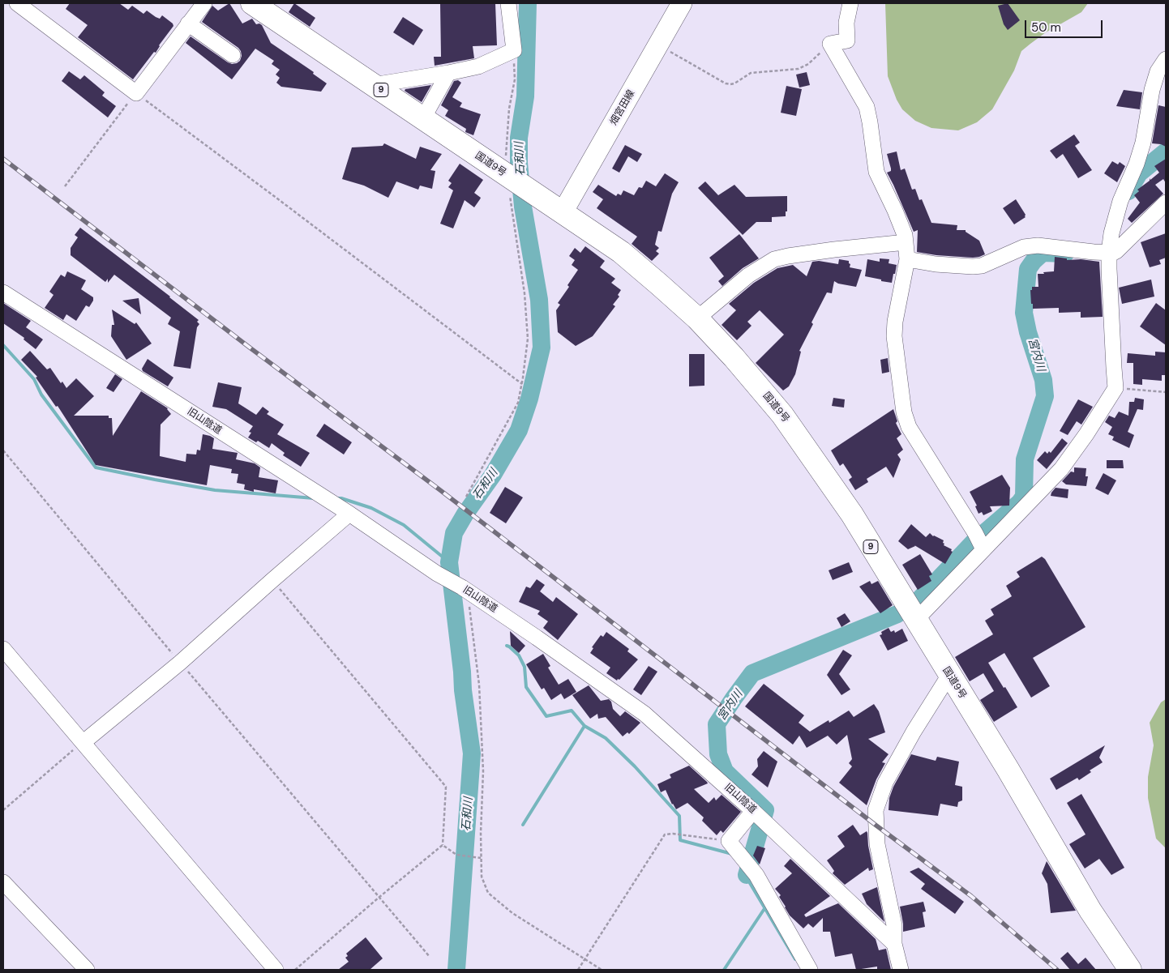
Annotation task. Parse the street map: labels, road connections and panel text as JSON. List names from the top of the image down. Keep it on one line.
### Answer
{"streets":{"highway":["9","国道9号"],"main road":["畑宮田線"],"street":["旧山陰道"]},"crossings":[["畑宮田線","国道9号"]],"water":["石和川","宮内川"],"scale_bar":"50 m"}
